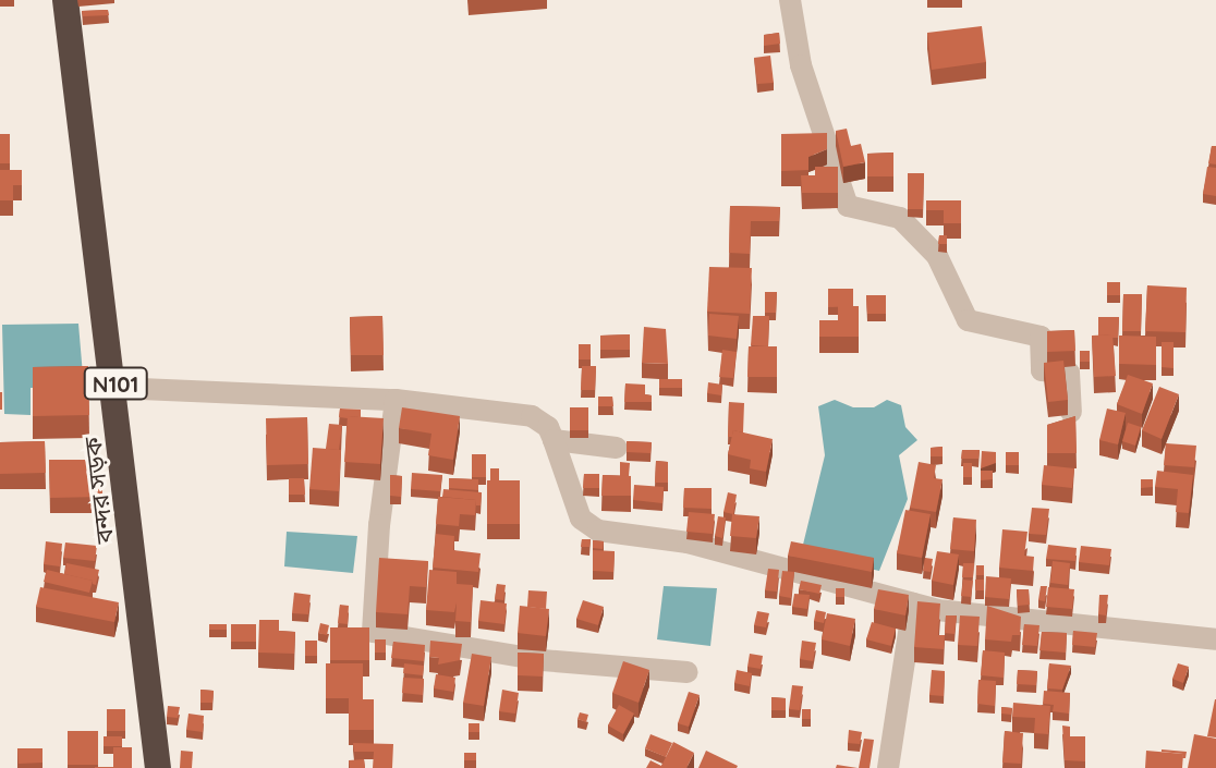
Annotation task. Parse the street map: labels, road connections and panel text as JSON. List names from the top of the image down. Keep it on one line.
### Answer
{"streets":{"highway":["N101","বন্দর সড়ক"]}}
